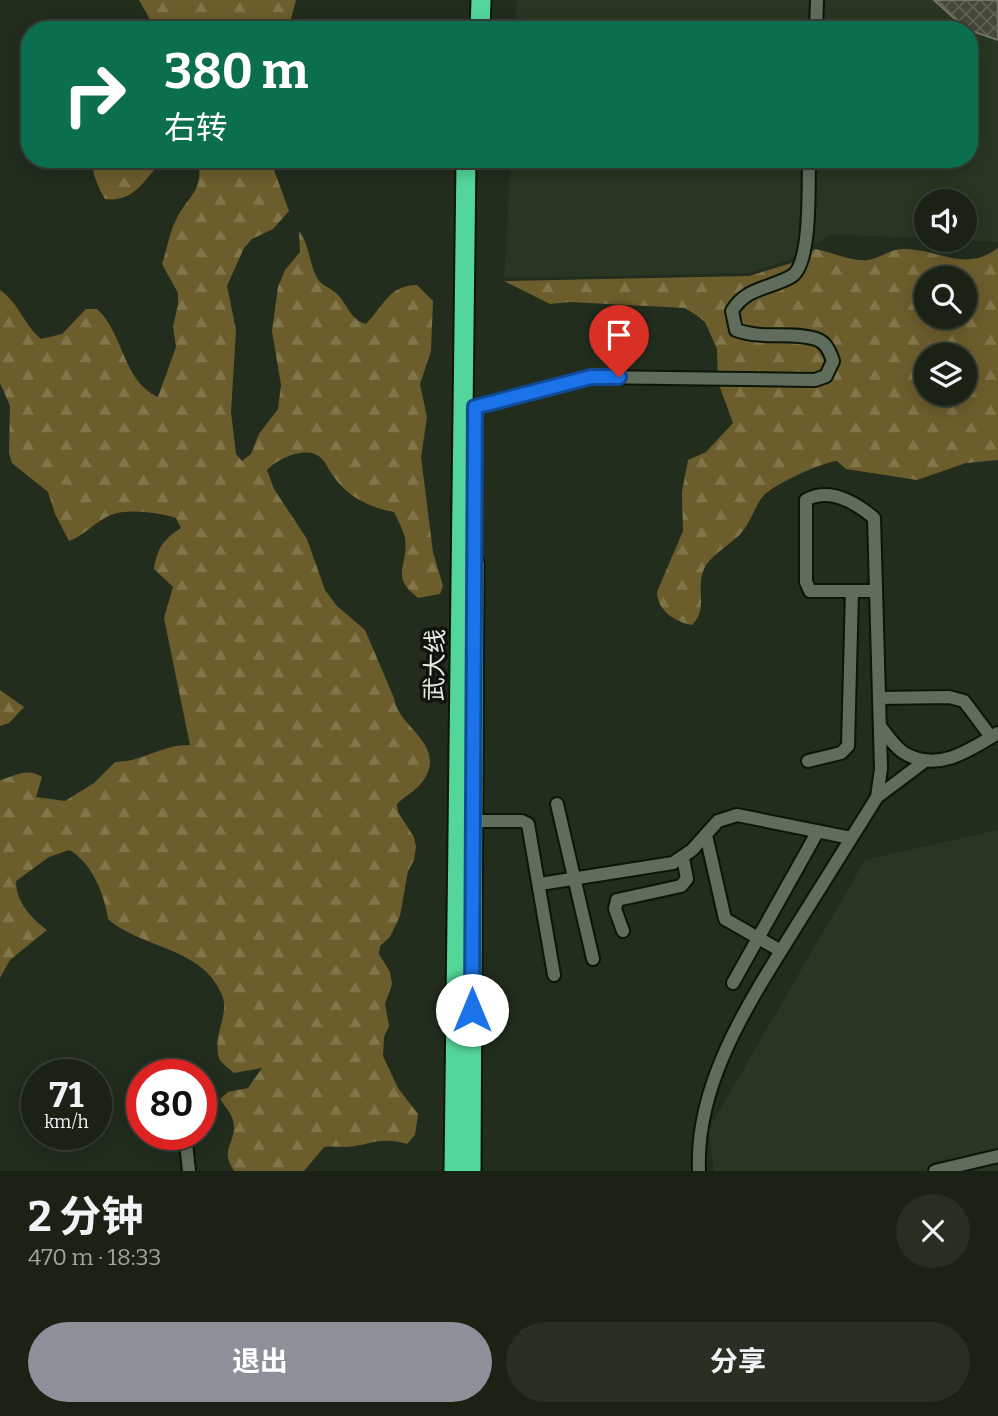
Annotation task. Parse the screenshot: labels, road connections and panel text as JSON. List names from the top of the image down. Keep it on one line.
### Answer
{"streets":{"highway":["武大线"]},"page":{"turn":["380 m","右转"],"speed":"71 km/h","limit":"80","heading":["2 分钟","470 m · 18:33"],"buttons":["退出","分享"]}}
